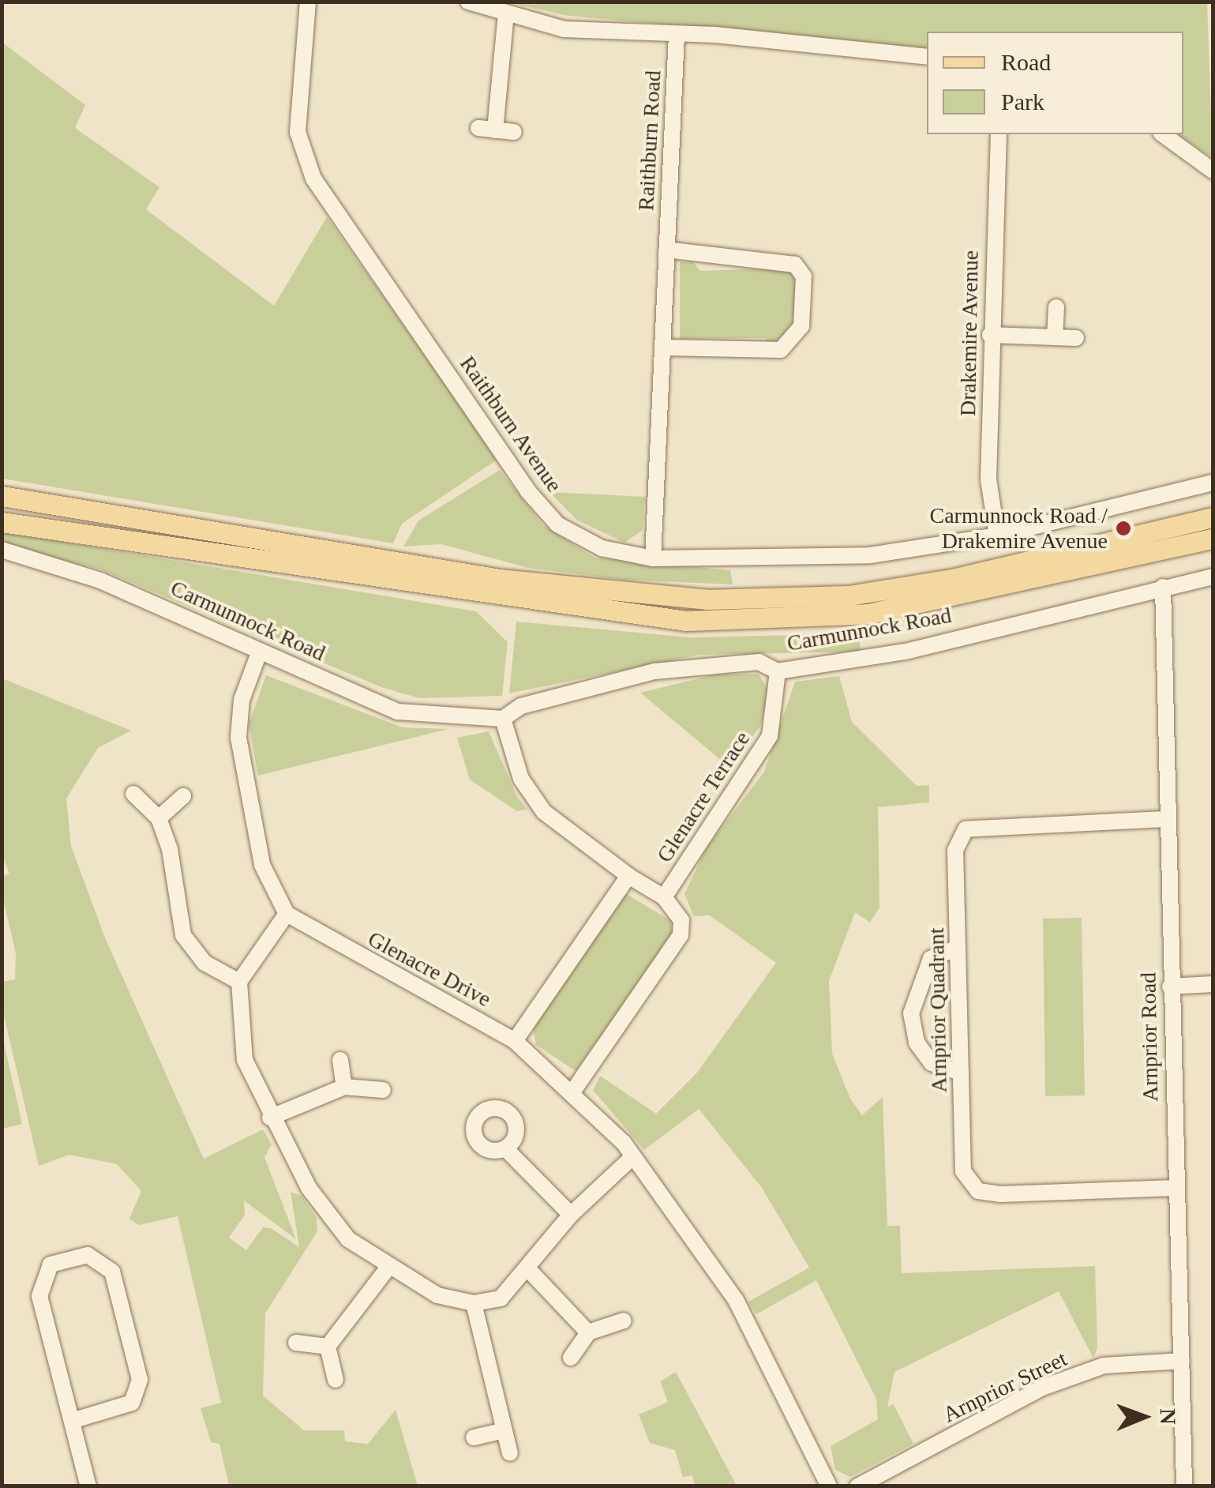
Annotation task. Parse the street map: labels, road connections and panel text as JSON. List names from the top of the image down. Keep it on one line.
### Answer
{"streets":{"main road":["Carmunnock Road"],"street":["Raithburn Road","Drakemire Avenue","Raithburn Avenue","Glenacre Terrace","Glenacre Drive","Arnprior Quadrant","Arnprior Road","Arnprior Street"]},"crossings":[["Raithburn Road","Raithburn Avenue"],["Drakemire Avenue","Raithburn Avenue"],["Carmunnock Road","Glenacre Terrace"],["Carmunnock Road","Arnprior Road"],["Glenacre Terrace","Glenacre Drive"],["Arnprior Quadrant","Arnprior Road"],["Arnprior Road","Arnprior Street"]],"places":["Carmunnock Road / Drakemire Avenue"],"legend":["Road","Park"],"north":"right"}
